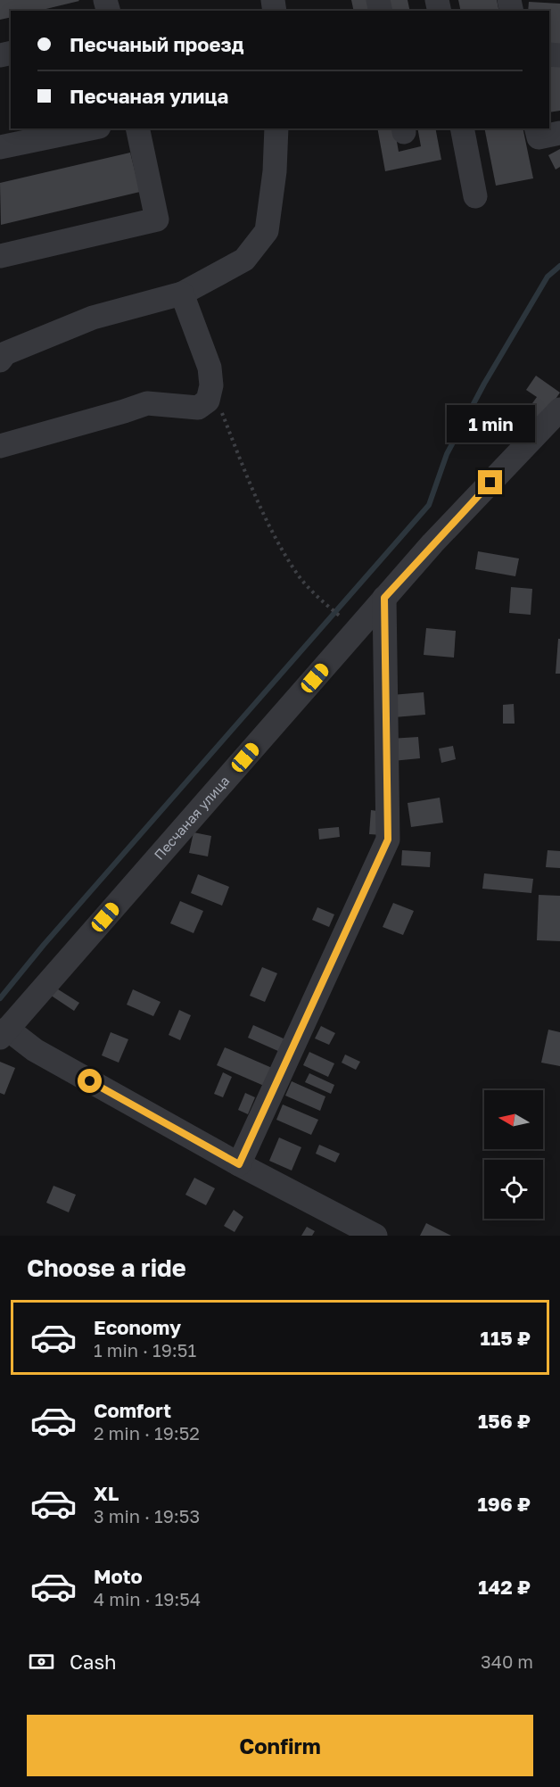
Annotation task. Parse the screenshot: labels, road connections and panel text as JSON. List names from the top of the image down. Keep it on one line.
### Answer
{"streets":{"street":["Песчаная улица"]},"north":"left","page":{"banner":["Песчаный проезд","Песчаная улица"],"bubble":"1 min","heading":"Choose a ride","list":[{"name":"Economy","note":"1 min · 19:51","value":"115 ₽"},{"name":"Comfort","note":"2 min · 19:52","value":"156 ₽"},{"name":"XL","note":"3 min · 19:53","value":"196 ₽"},{"name":"Moto","note":"4 min · 19:54","value":"142 ₽"}],"pay":["Cash","340 m"],"buttons":"Confirm"}}
